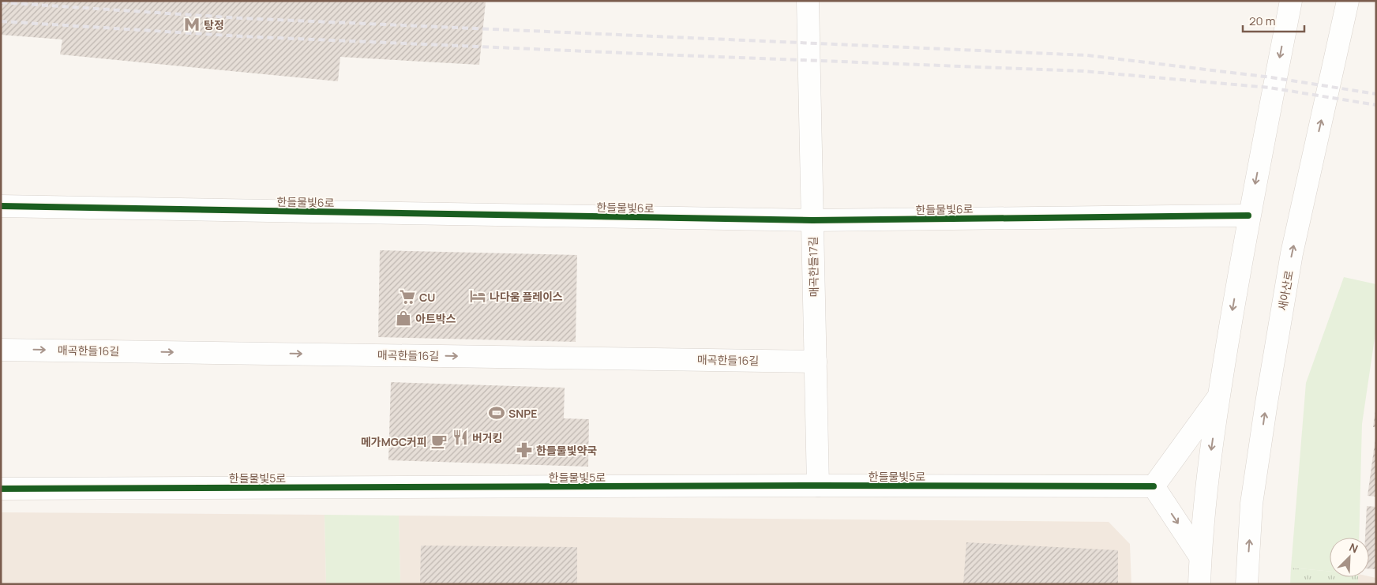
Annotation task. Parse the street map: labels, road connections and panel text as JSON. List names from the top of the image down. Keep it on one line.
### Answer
{"streets":{"street":["한들물빛6로","매곡한들17길","새아산로","매곡한들16길","한들물빛5로"]},"crossings":[["한들물빛6로","매곡한들17길"],["매곡한들17길","매곡한들16길"],["매곡한들17길","한들물빛5로"]],"one_way":["매곡한들16길"],"places":{"metro station":["탕정"],"hotel":["나다움 플레이스"],"supermarket":["CU"],"shop":["아트박스"],"sports":["SNPE"],"restaurant":["버거킹"],"cafe":["메가MGC커피"],"pharmacy":["한들물빛약국"]},"scale_bar":"20 m","north":"top right"}
